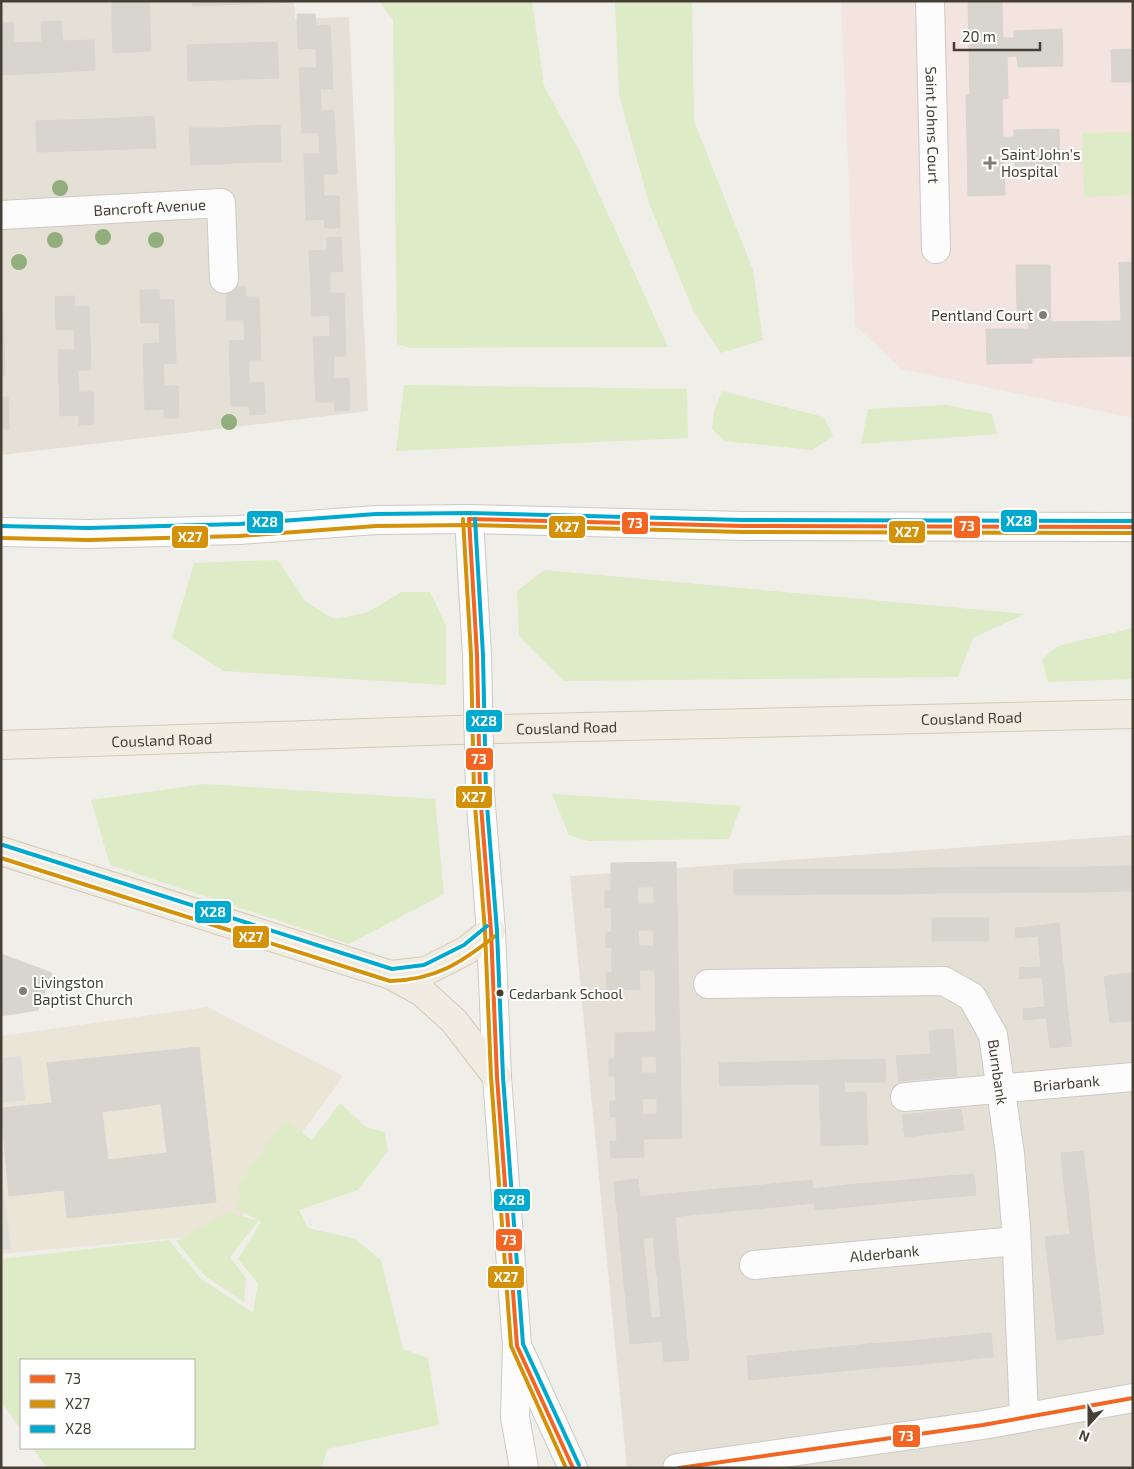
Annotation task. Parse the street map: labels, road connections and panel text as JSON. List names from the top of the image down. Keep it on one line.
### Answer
{"streets":{"main road":["Cousland Road"],"street":["Saint Johns Court","Bancroft Avenue","Burnbank","Briarbank","Alderbank"]},"crossings":[["Burnbank","Briarbank"],["Burnbank","Alderbank"]],"places":{"health":["Saint John's Hospital"],"other":["Pentland Court","Livingston Baptist Church","Cedarbank School"]},"lines":["transit line X28","transit line 73","transit line X27"],"legend":["73","X27","X28"],"scale_bar":"20 m","north":"bottom"}
